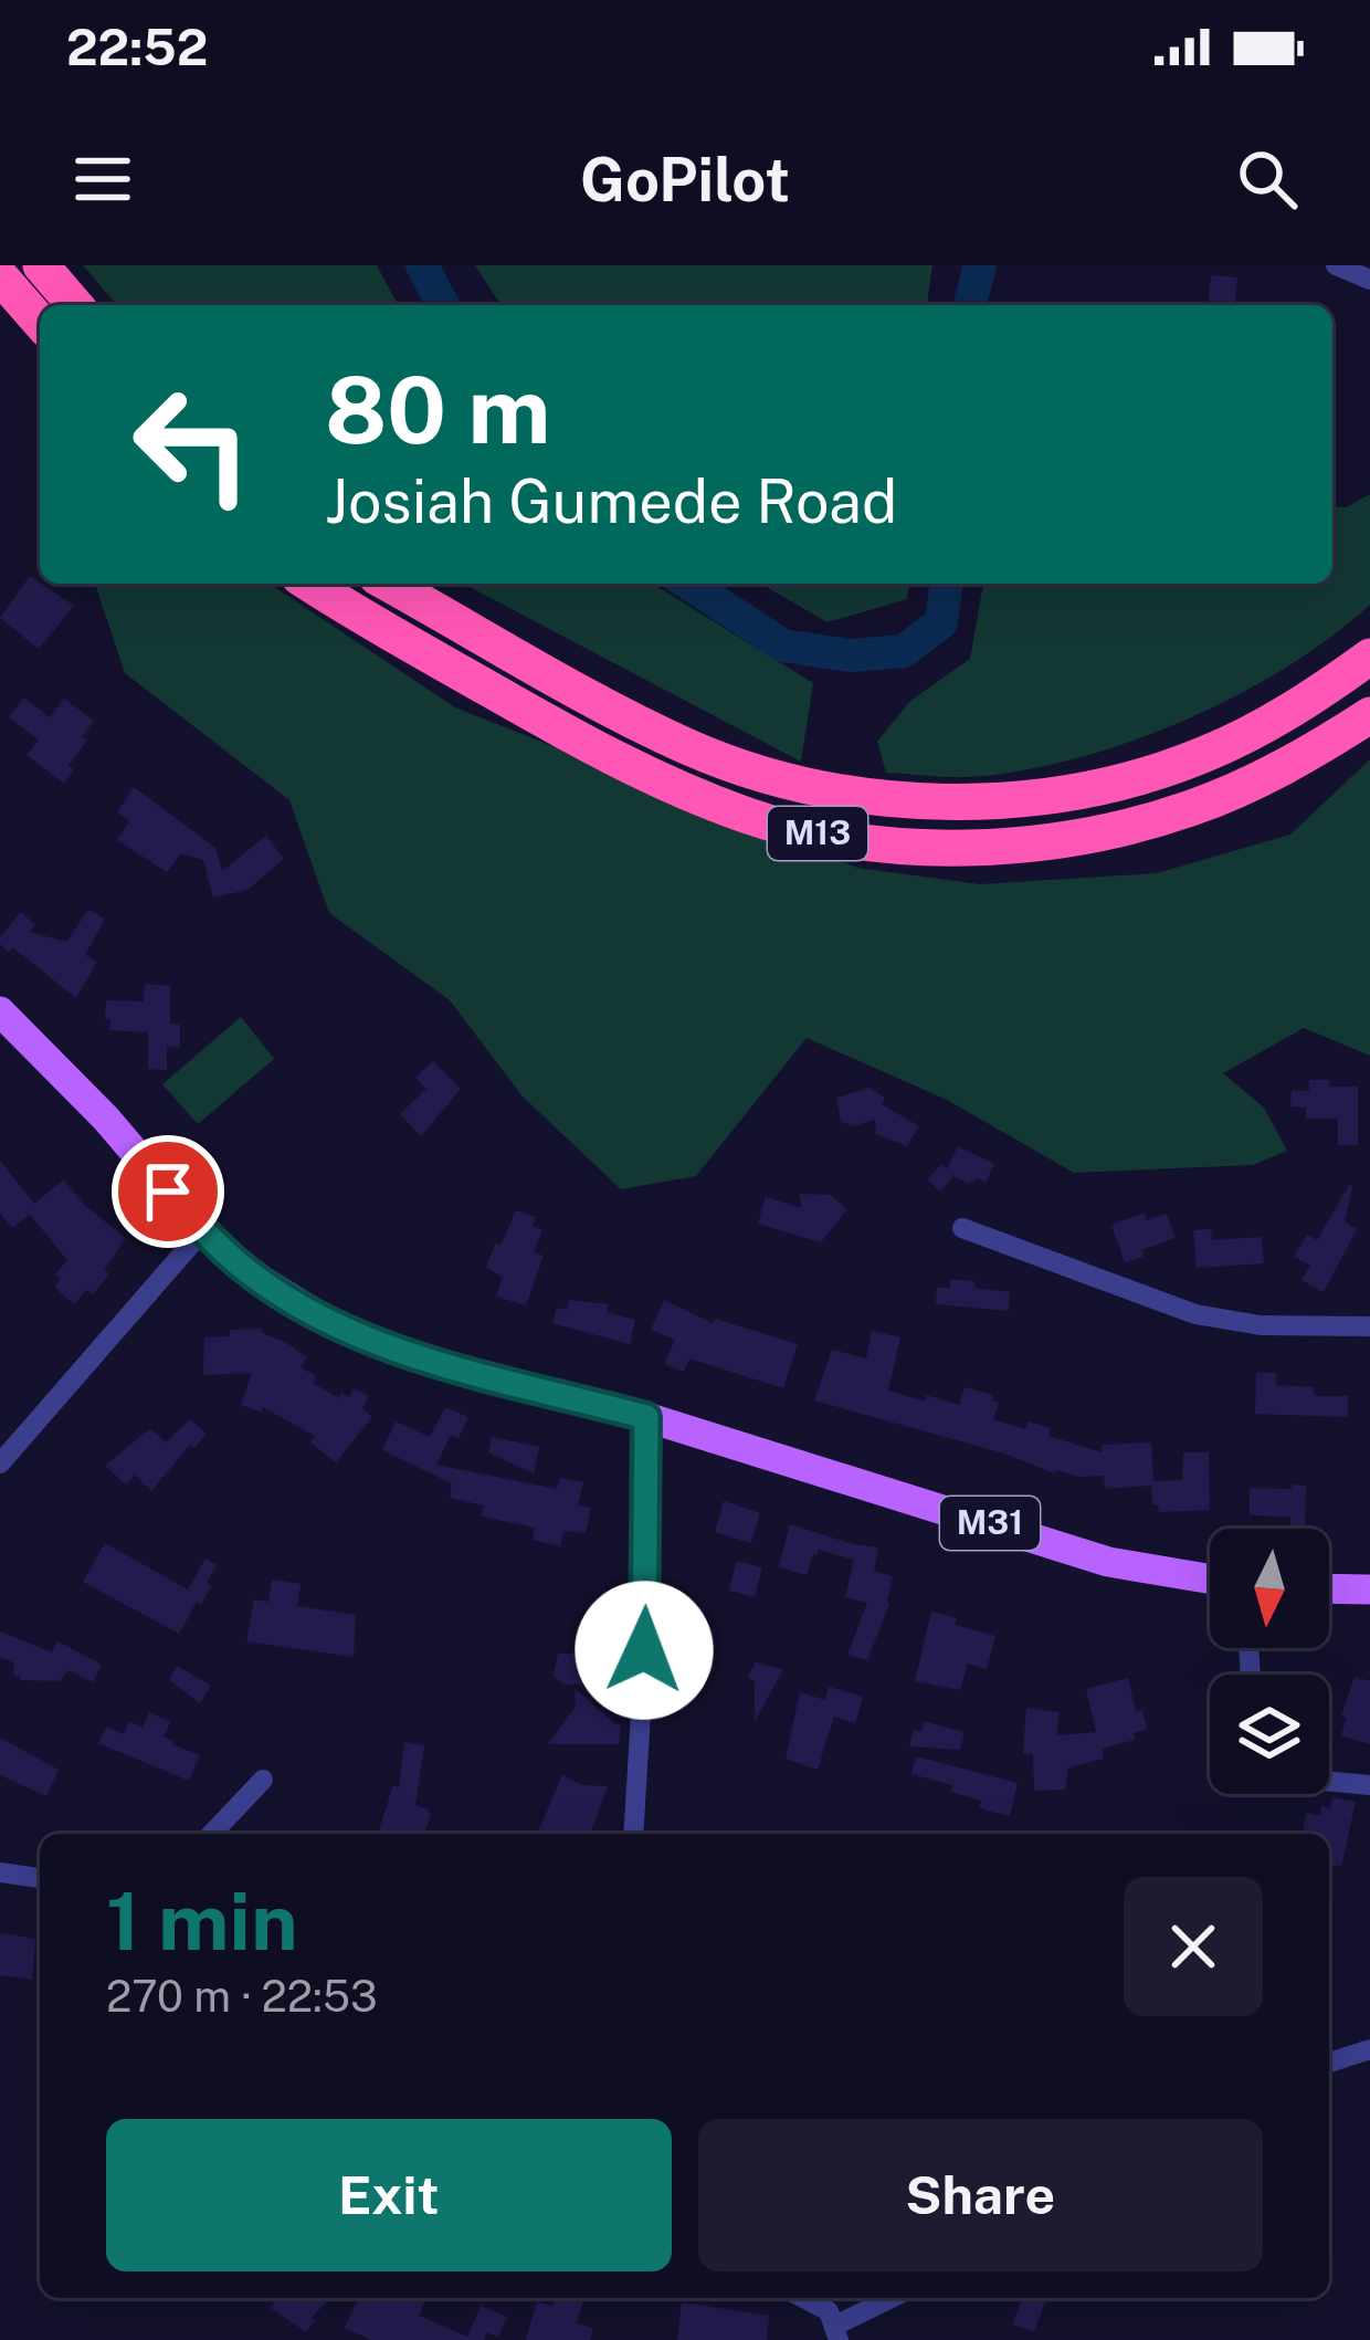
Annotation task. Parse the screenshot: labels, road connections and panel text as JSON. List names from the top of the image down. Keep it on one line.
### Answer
{"streets":{"highway":["M13"],"main road":["M31"]},"north":"bottom","page":{"status":"22:52","header":"GoPilot","turn":["80 m","Josiah Gumede Road"],"heading":["1 min","270 m · 22:53"],"buttons":["Exit","Share"]}}
